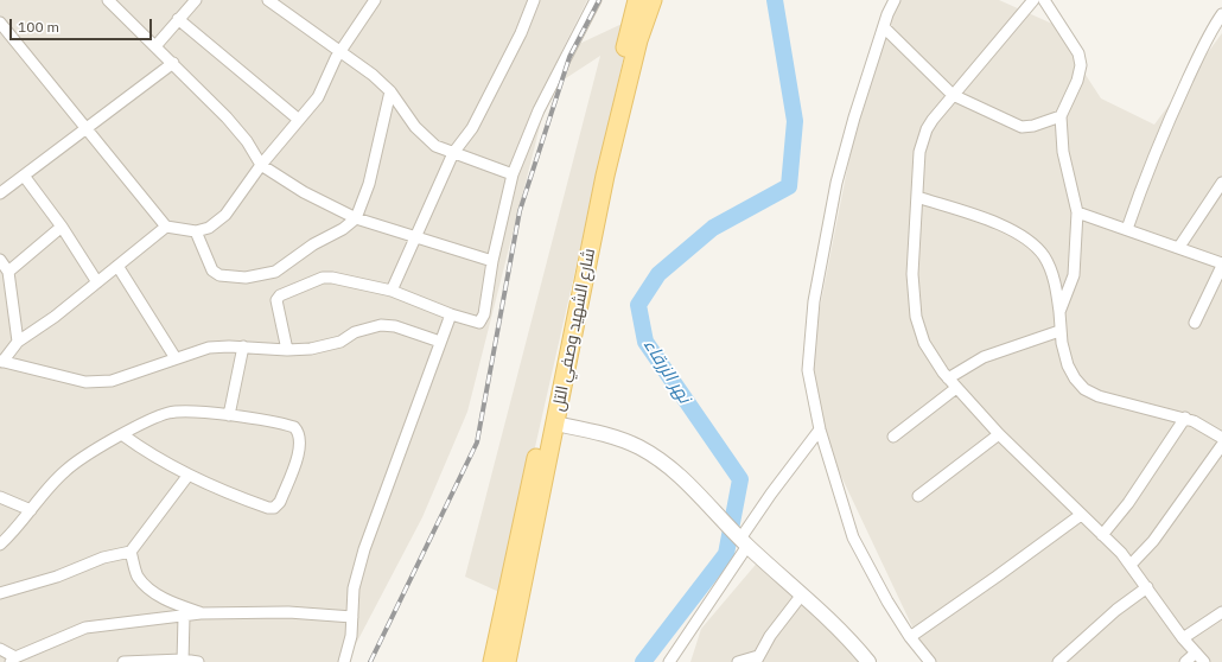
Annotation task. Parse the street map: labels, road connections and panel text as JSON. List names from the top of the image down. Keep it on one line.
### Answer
{"streets":{"main road":["شارع الشهيد وصفي التل"]},"water":["نهر الزرقاء"],"scale_bar":"100 m"}
